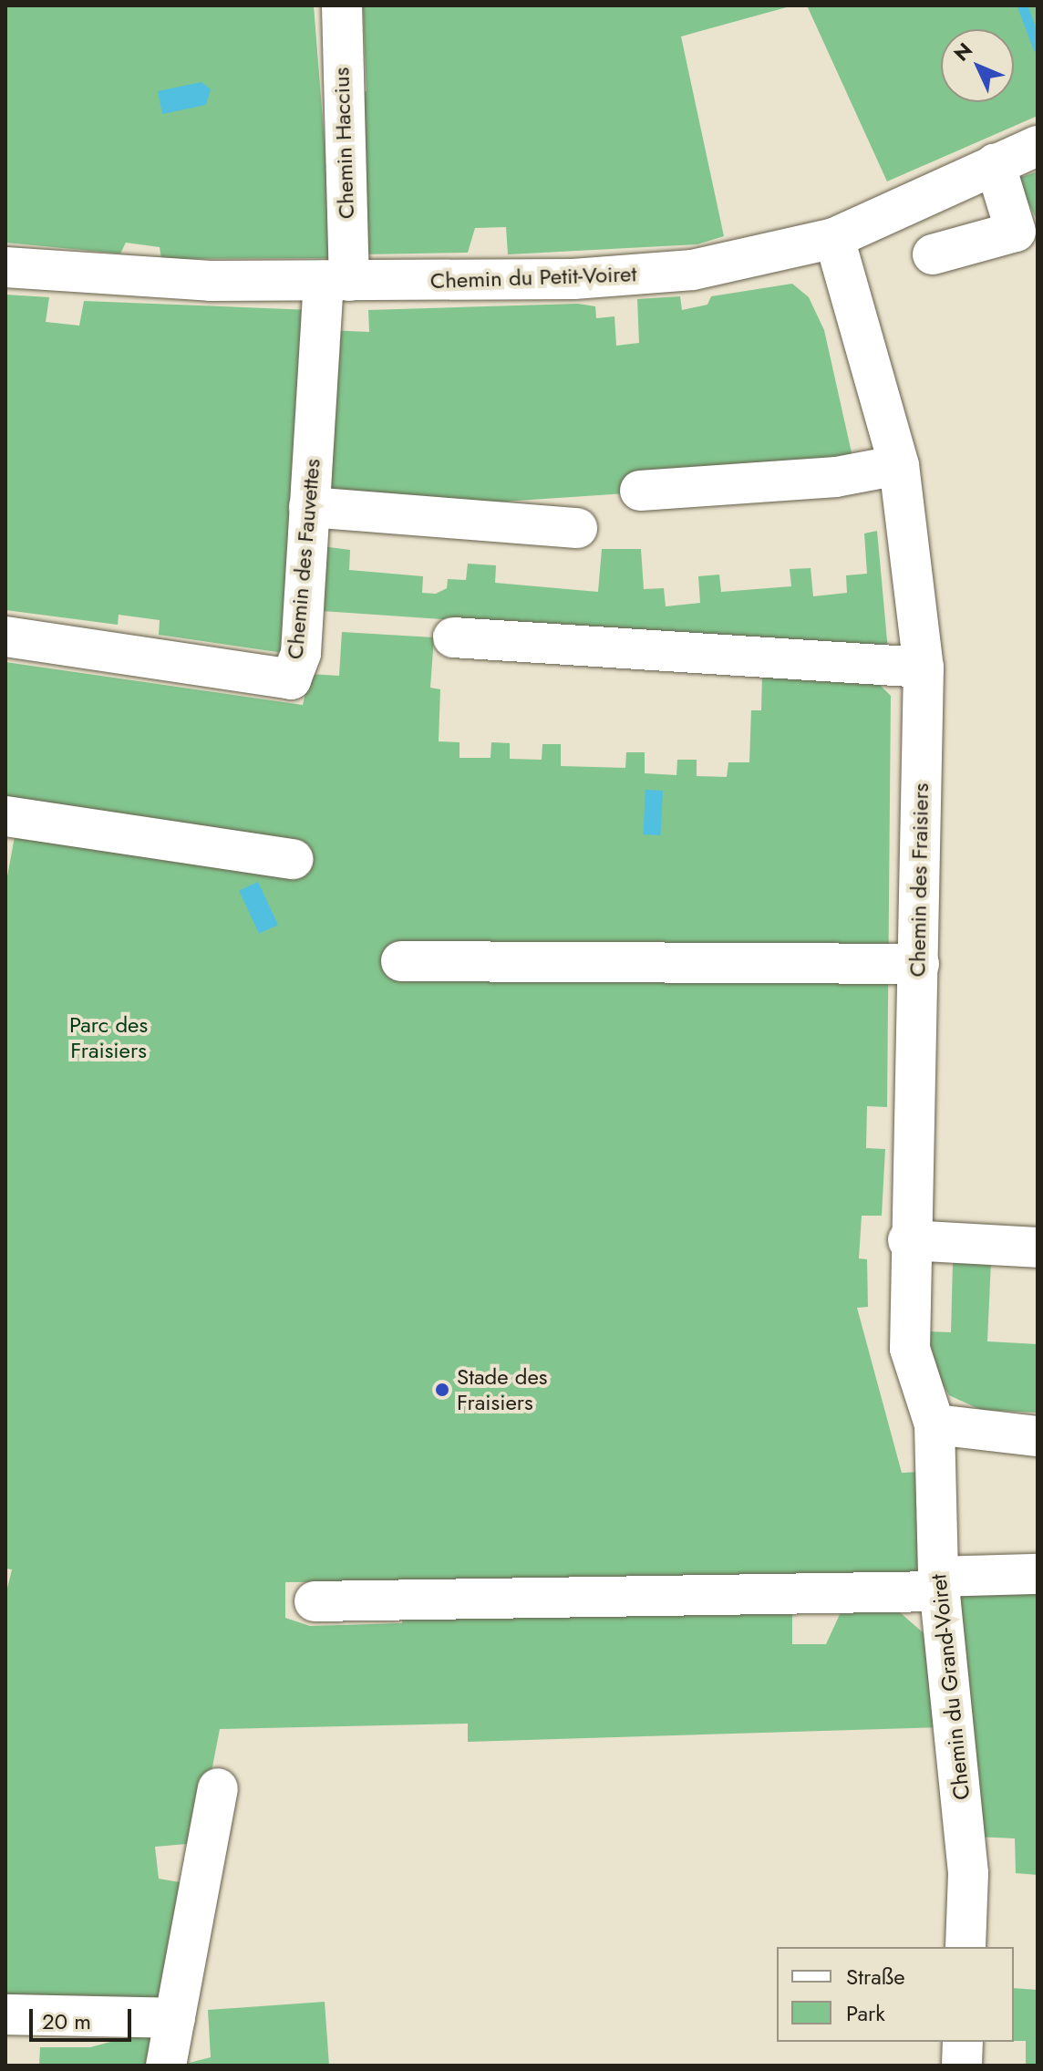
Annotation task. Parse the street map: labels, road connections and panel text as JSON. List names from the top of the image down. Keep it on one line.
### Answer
{"streets":{"street":["Chemin Haccius","Chemin du Petit-Voiret","Chemin des Fauvettes","Chemin des Fraisiers","Chemin du Grand-Voiret"]},"crossings":[["Chemin Haccius","Chemin du Petit-Voiret"],["Chemin Haccius","Chemin des Fauvettes"],["Chemin du Petit-Voiret","Chemin des Fauvettes"],["Chemin du Petit-Voiret","Chemin des Fraisiers"],["Chemin des Fraisiers","Chemin du Grand-Voiret"]],"parks":["Parc des Fraisiers"],"places":["Stade des Fraisiers"],"legend":["Straße","Park"],"scale_bar":"20 m","north":"top left"}
